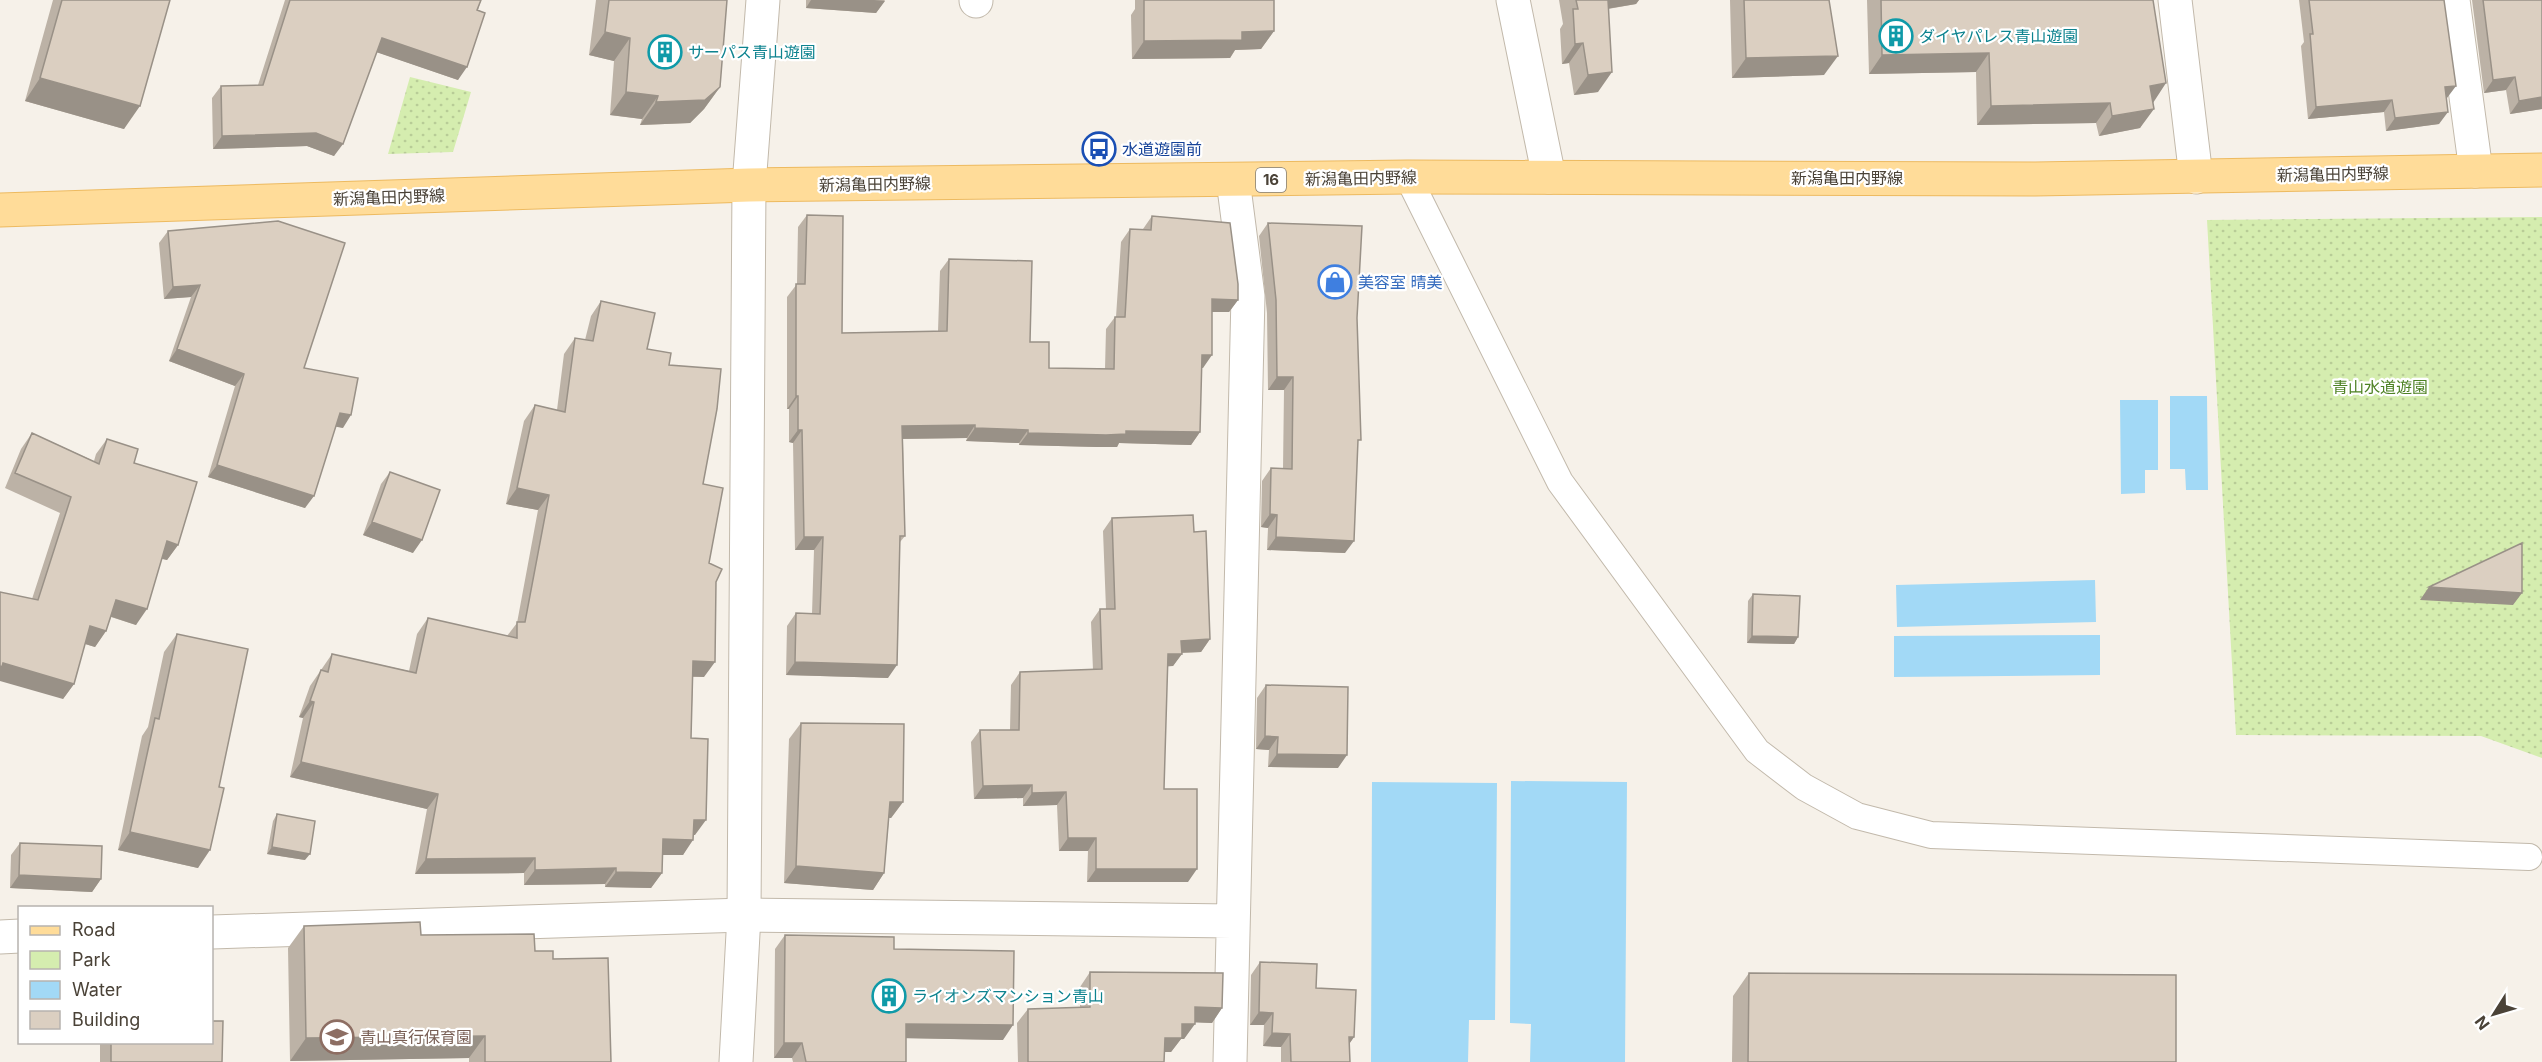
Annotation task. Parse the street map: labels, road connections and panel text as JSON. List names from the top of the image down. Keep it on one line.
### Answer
{"streets":{"main road":["新潟亀田内野線","16"]},"parks":["青山水道遊園"],"places":{"building":["ダイヤパレス青山遊園","サーパス青山遊園","ライオンズマンション青山"],"bus stop":["水道遊園前"],"shop":["美容室 晴美"],"school or university":["青山真行保育園"]},"legend":["Road","Park","Water","Building"],"north":"bottom left"}
